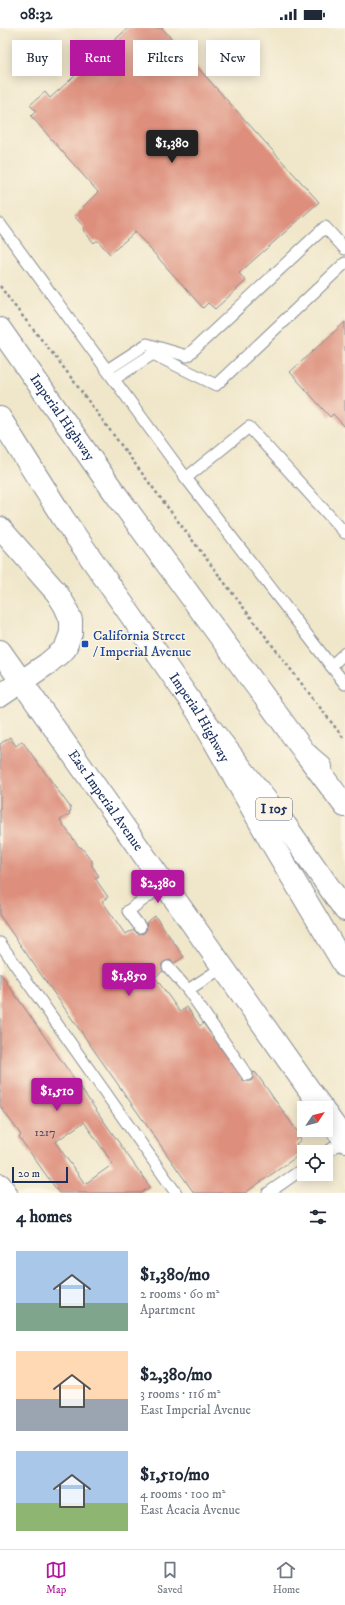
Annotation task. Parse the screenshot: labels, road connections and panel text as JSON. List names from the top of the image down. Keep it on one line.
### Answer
{"streets":{"main road":["Imperial Highway","East Imperial Avenue","I 105"]},"crossings":[["Imperial Highway","I 105"]],"places":{"transit":["California Street / Imperial Avenue"]},"house_numbers":["1217"],"scale_bar":"20 m","north":"top right","page":{"status":"08:32","chip":["Buy","Rent","Filters","New"],"price":["$1,380","$2,380","$1,850","$1,510"],"scale":"20 m","heading":"4 homes","list":[{"name":"$1,380/mo","note":"2 rooms · 60 m² · Apartment"},{"name":"$2,380/mo","note":"3 rooms · 116 m² · East Imperial Avenue"},{"name":"$1,510/mo","note":"4 rooms · 100 m² · East Acacia Avenue"}],"tabs":["Map","Saved","Home"]}}
